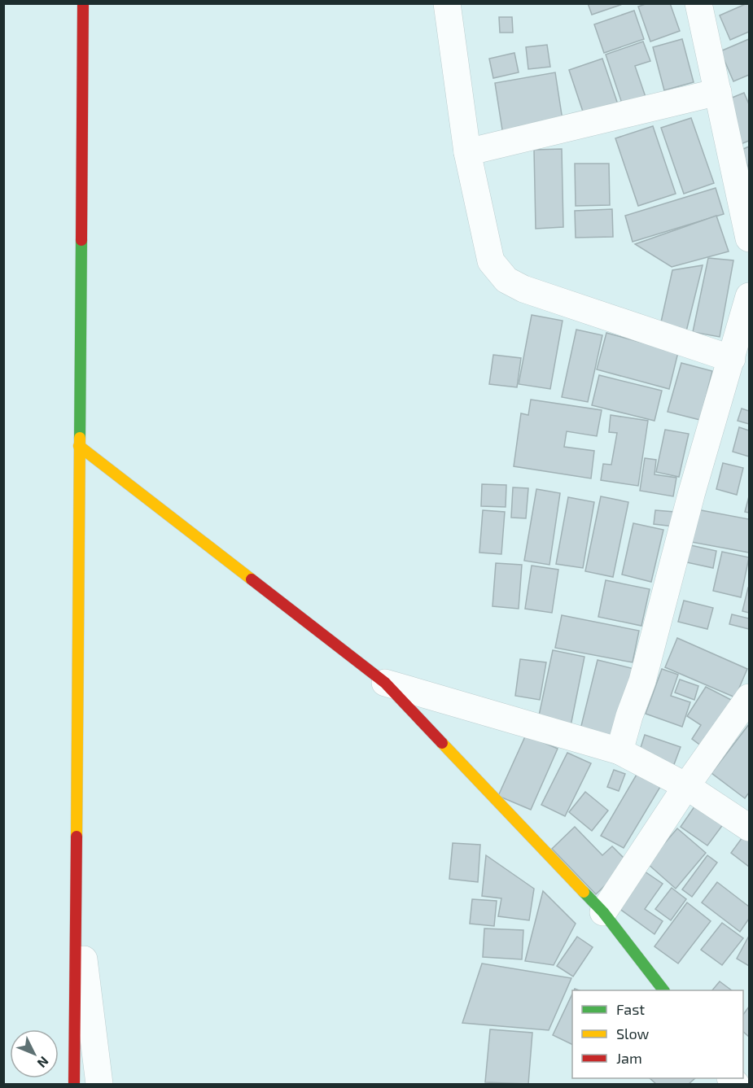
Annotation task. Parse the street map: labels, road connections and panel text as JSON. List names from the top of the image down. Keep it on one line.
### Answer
{"legend":["Fast","Slow","Jam"],"north":"bottom right"}
